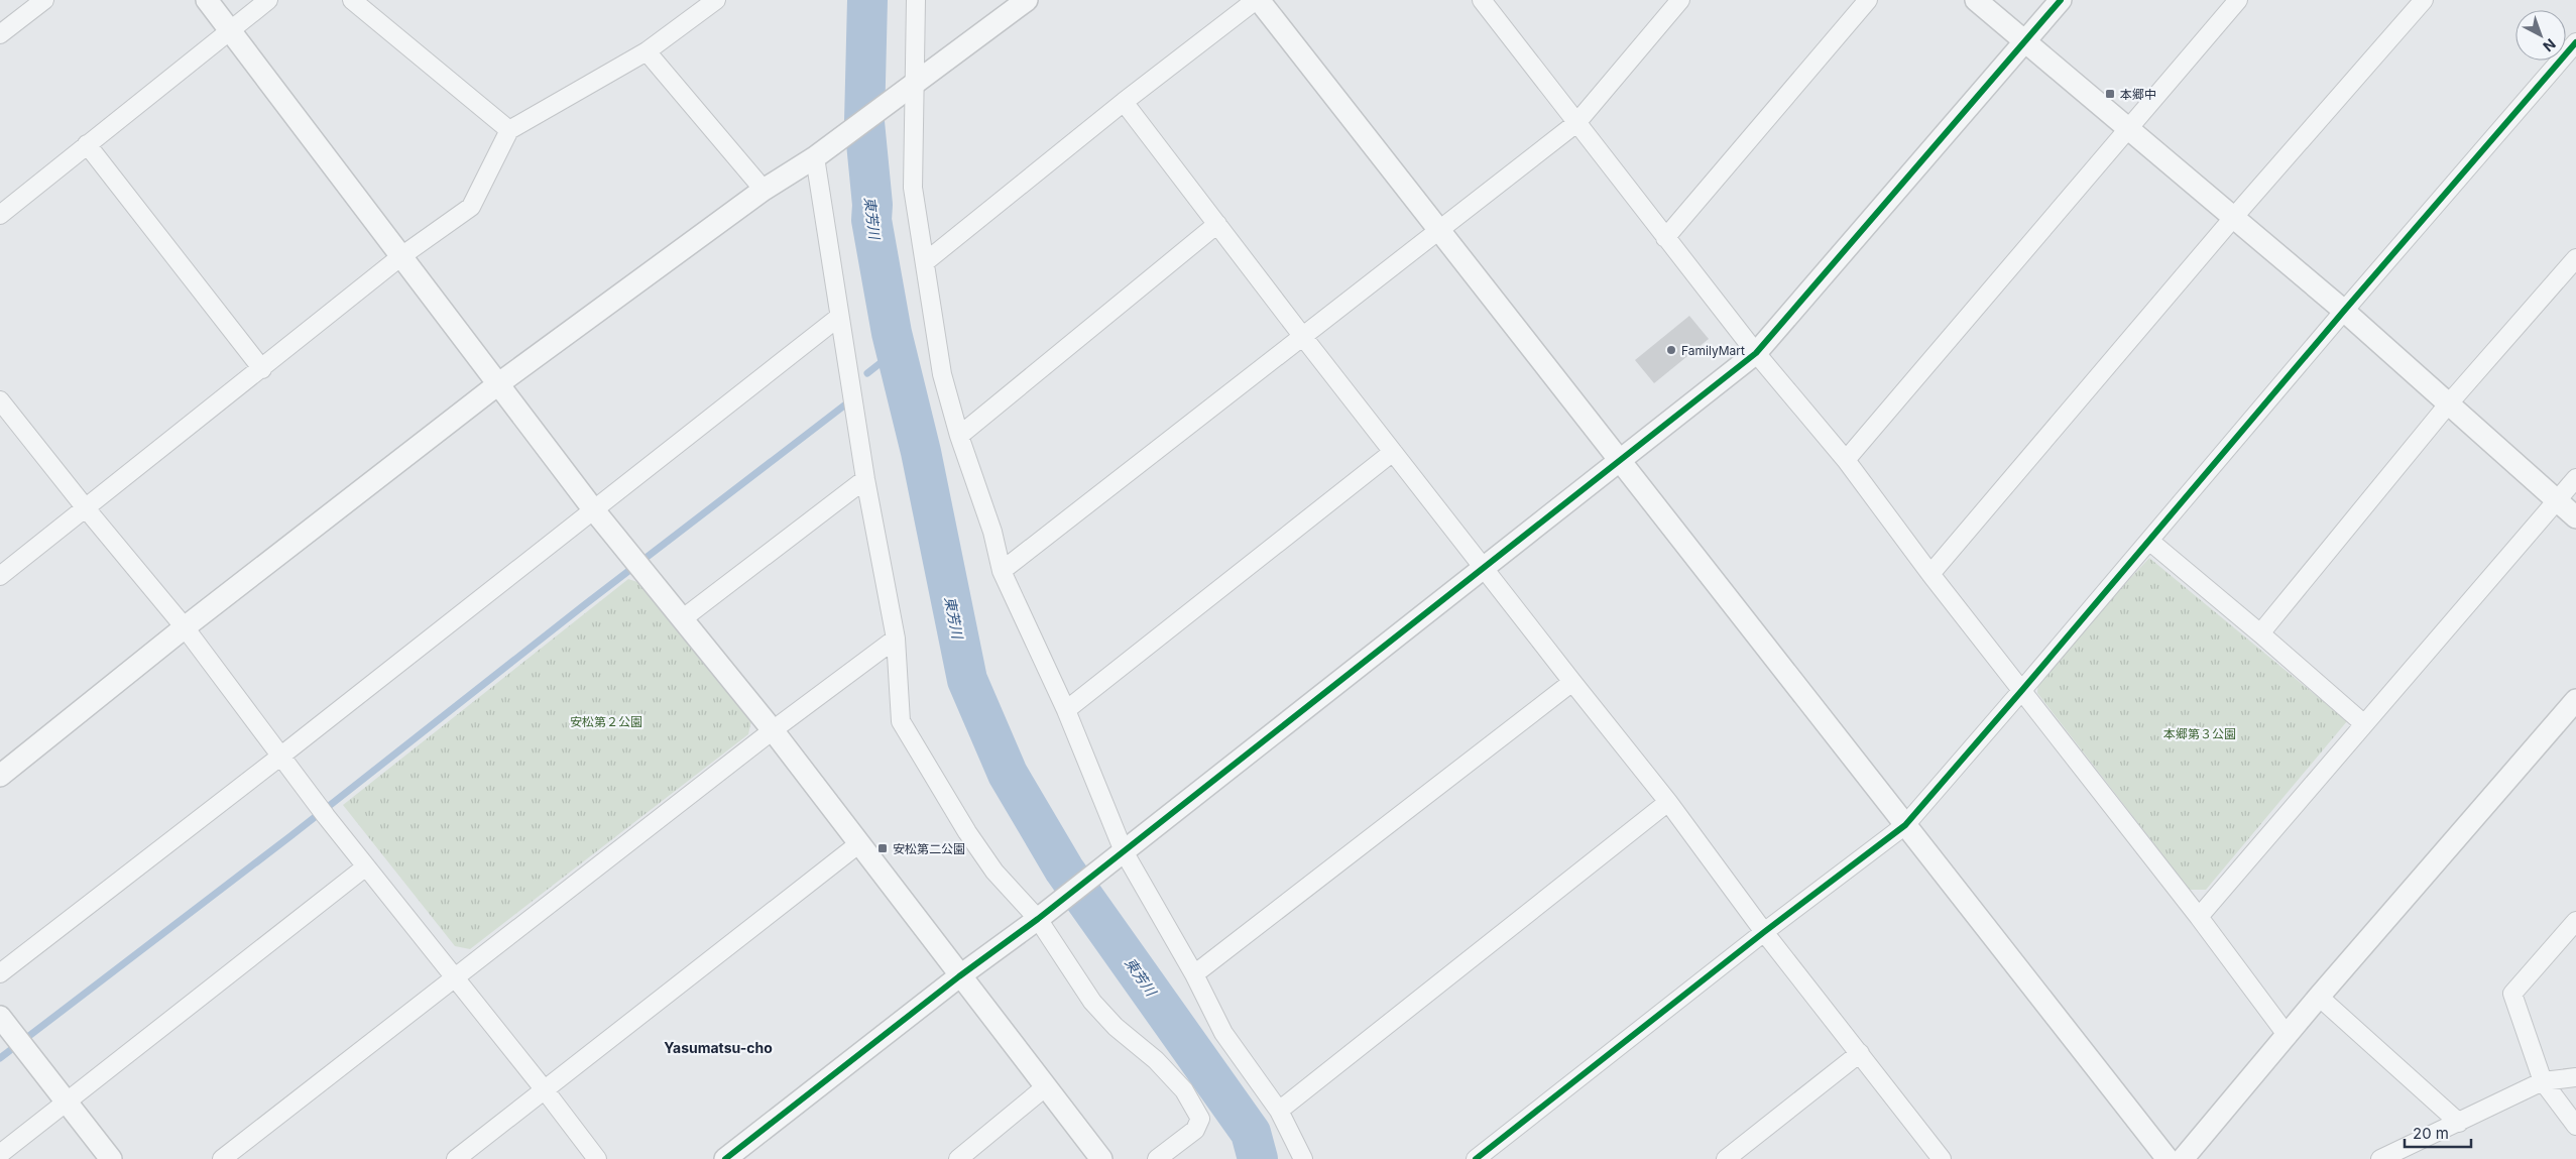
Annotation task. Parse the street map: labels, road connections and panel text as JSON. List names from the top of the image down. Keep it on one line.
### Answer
{"districts":["Yasumatsu-cho"],"water":["東芳川"],"parks":["安松第２公園","本郷第３公園"],"places":{"transit":["本郷中","安松第二公園"],"other":["FamilyMart"]},"scale_bar":"20 m","north":"bottom right"}
